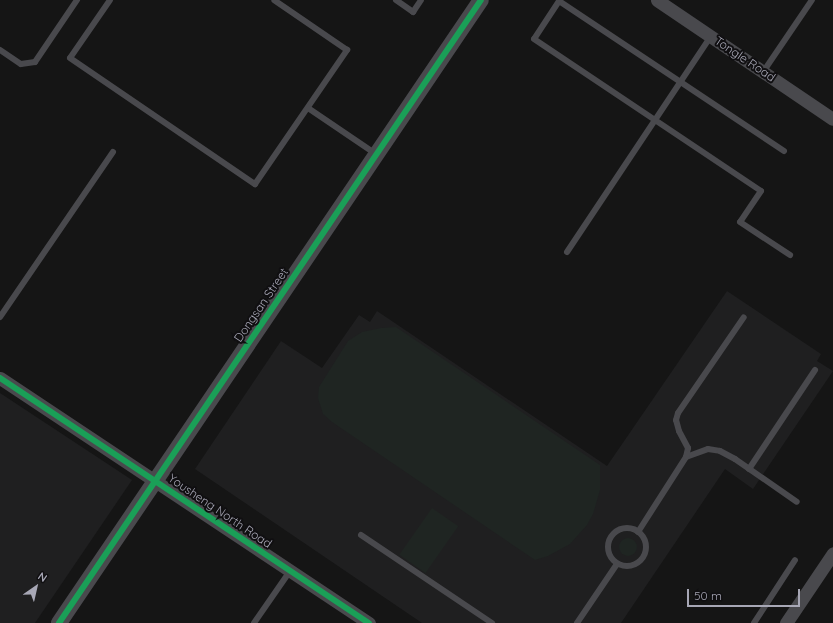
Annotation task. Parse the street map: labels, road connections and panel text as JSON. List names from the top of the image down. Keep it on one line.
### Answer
{"streets":{"street":["Tongle Road","Dongsan Street","Yousheng North Road"]},"crossings":[["Dongsan Street","Yousheng North Road"]],"scale_bar":"50 m","north":"top right"}
